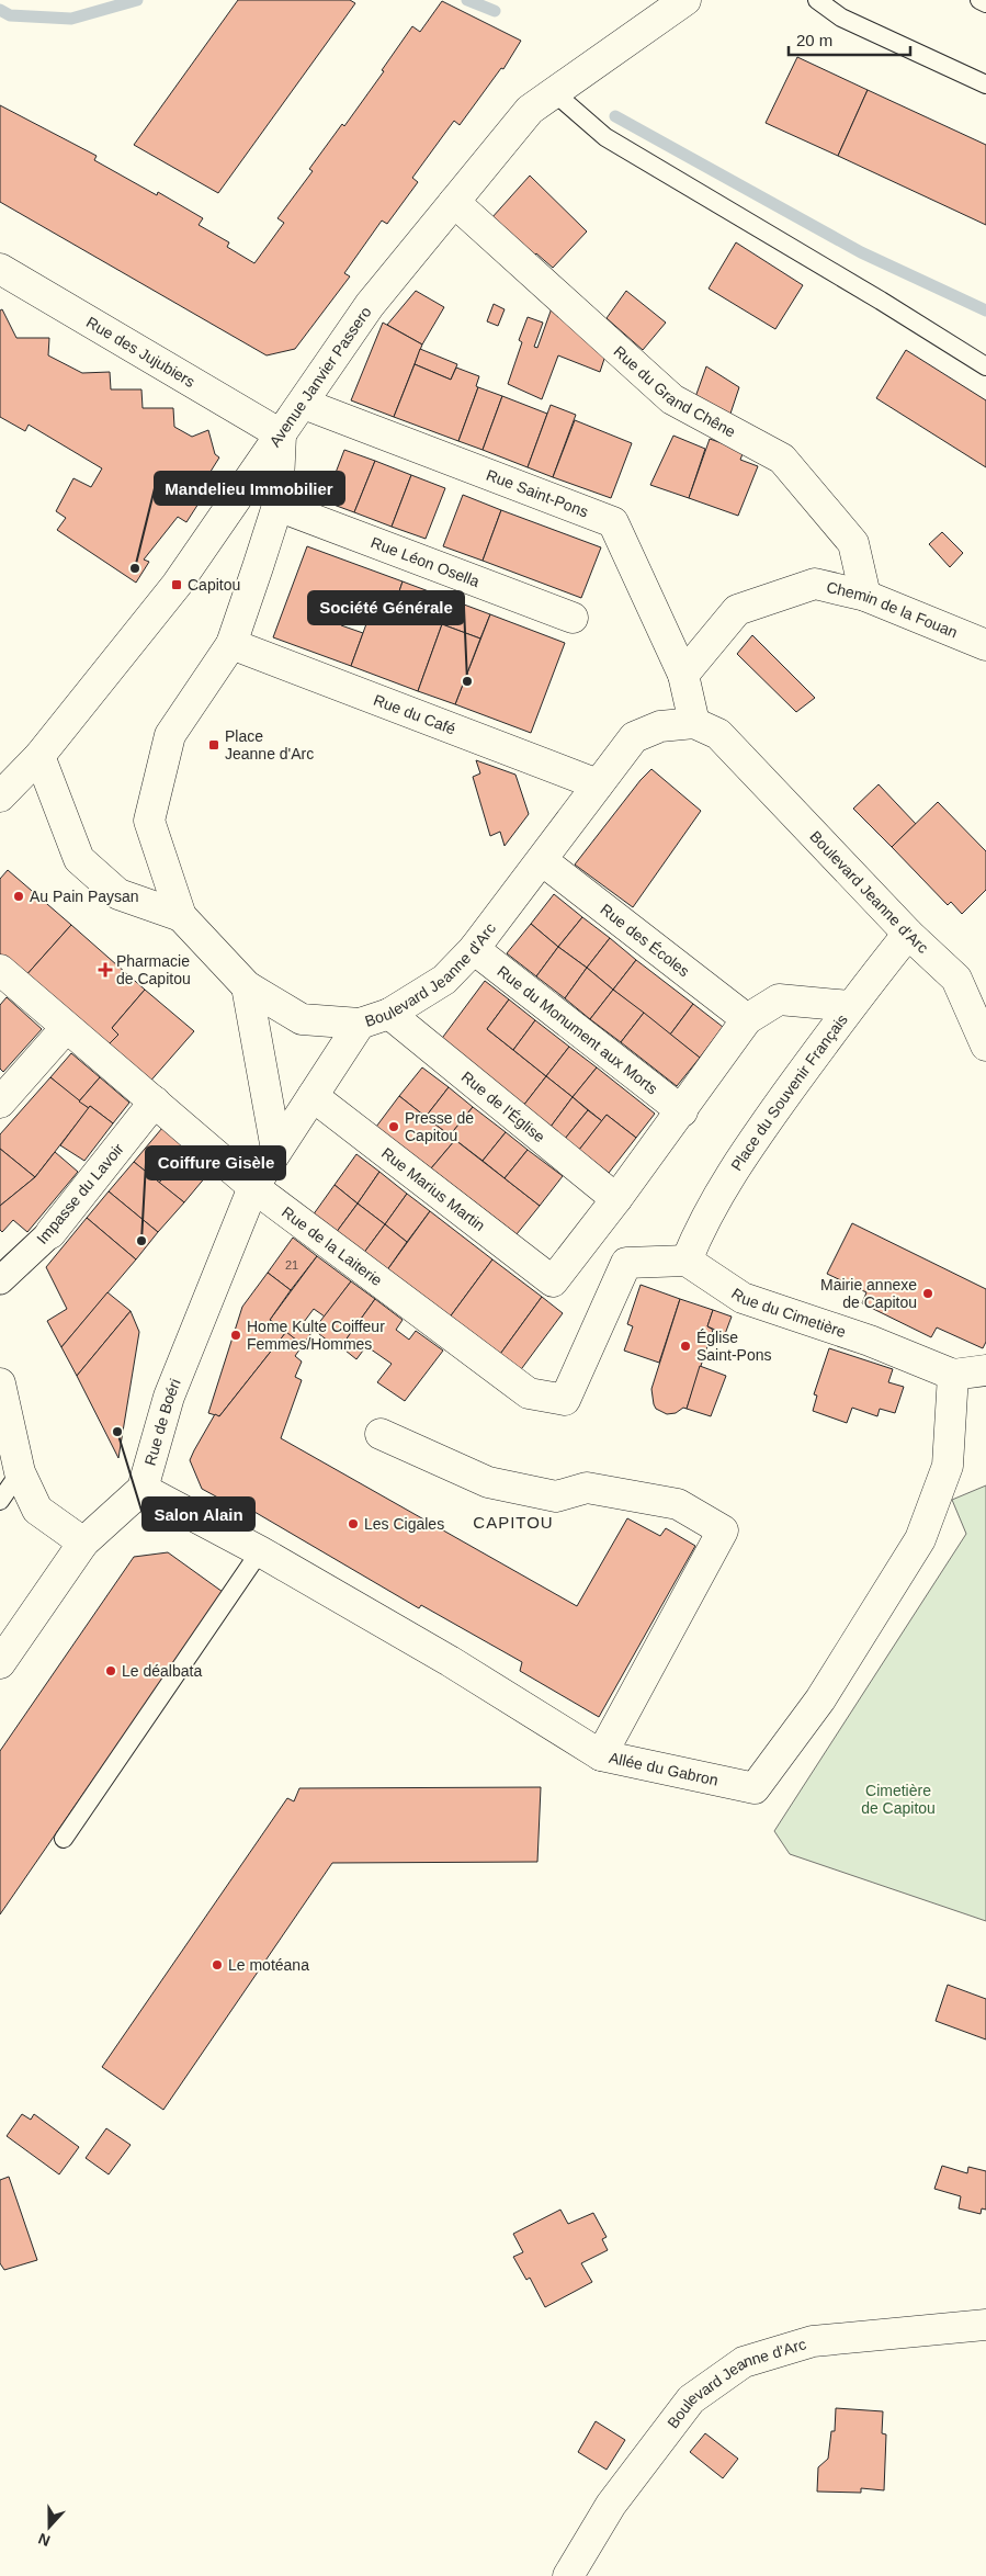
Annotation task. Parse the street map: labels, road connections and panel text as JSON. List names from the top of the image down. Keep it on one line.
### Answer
{"streets":{"street":["Rue des Jujubiers","Avenue Janvier Passero","Rue du Grand Chêne","Rue Saint-Pons","Rue Léon Osella","Chemin de la Fouan","Rue du Café","Boulevard Jeanne d'Arc","Rue des Écoles","Rue du Monument aux Morts","Place du Souvenir Français","Rue de l'Église","Rue Marius Martin","Impasse du Lavoir","Rue de la Laiterie","Rue du Cimetière","Rue de Boéri","Allée du Gabron"]},"crossings":[["Rue des Jujubiers","Avenue Janvier Passero"],["Rue des Jujubiers","Boulevard Jeanne d'Arc"],["Avenue Janvier Passero","Rue du Grand Chêne"],["Avenue Janvier Passero","Rue Saint-Pons"],["Avenue Janvier Passero","Boulevard Jeanne d'Arc"],["Rue du Grand Chêne","Chemin de la Fouan"],["Rue Saint-Pons","Chemin de la Fouan"],["Rue Léon Osella","Boulevard Jeanne d'Arc"],["Rue du Café","Boulevard Jeanne d'Arc"],["Boulevard Jeanne d'Arc","Rue des Écoles"],["Boulevard Jeanne d'Arc","Rue du Monument aux Morts"],["Boulevard Jeanne d'Arc","Place du Souvenir Français"],["Boulevard Jeanne d'Arc","Rue de l'Église"],["Boulevard Jeanne d'Arc","Rue de Boéri"],["Place du Souvenir Français","Rue de la Laiterie"],["Place du Souvenir Français","Rue du Cimetière"],["Rue de l'Église","Rue Marius Martin"],["Rue Marius Martin","Rue de Boéri"],["Impasse du Lavoir","Rue de la Laiterie"],["Rue de la Laiterie","Rue du Cimetière"],["Rue de la Laiterie","Rue de Boéri"],["Rue du Cimetière","Allée du Gabron"],["Rue de Boéri","Allée du Gabron"]],"districts":["CAPITOU"],"parks":["Cimetière de Capitou"],"places":{"other":["Mandelieu Immobilier","Société Générale","Au Pain Paysan","Presse de Capitou","Coiffure Gisèle","Mairie annexe de Capitou","Home Kulte Coiffeur Femmes/Hommes","Église Saint-Pons","Salon Alain","Les Cigales","Le déalbata","Le motéana"],"transit":["Capitou","Place Jeanne d'Arc"],"health":["Pharmacie de Capitou"]},"house_numbers":["21"],"scale_bar":"20 m","north":"bottom"}
